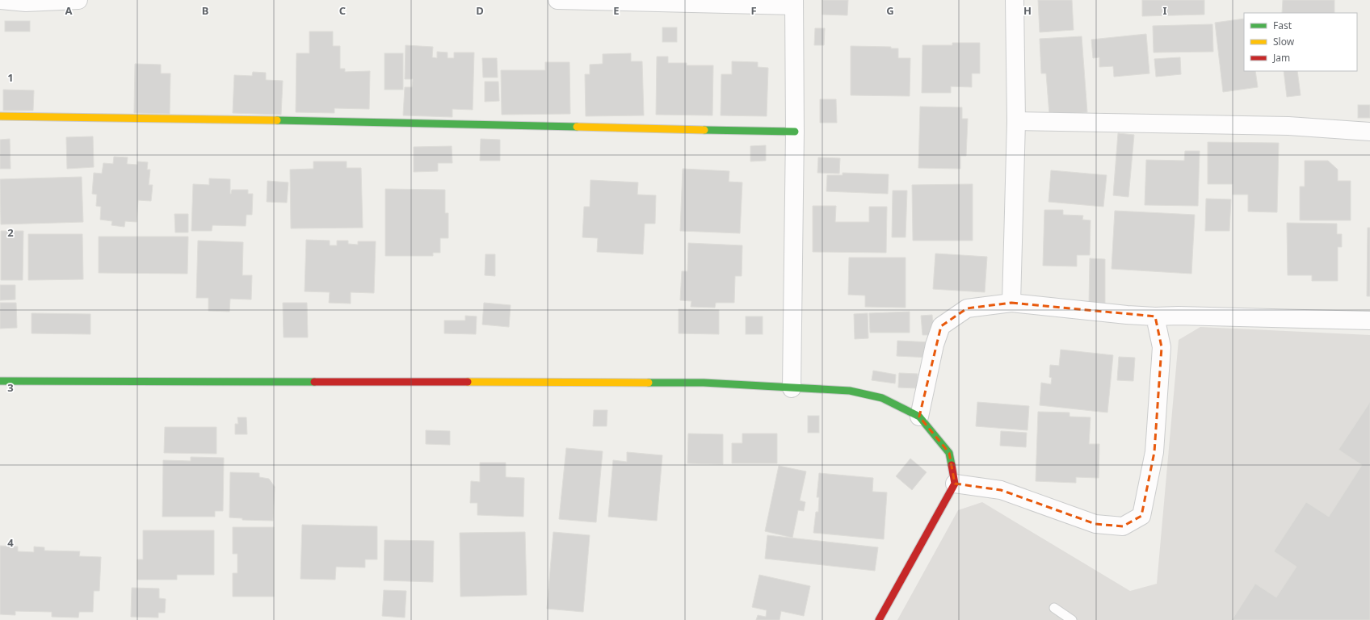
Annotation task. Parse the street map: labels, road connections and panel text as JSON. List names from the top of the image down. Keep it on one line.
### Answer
{"legend":["Fast","Slow","Jam"],"grid":{"columns":["A","B","C","D","E","F","G","H","I"],"rows":["1","2","3","4"]}}
